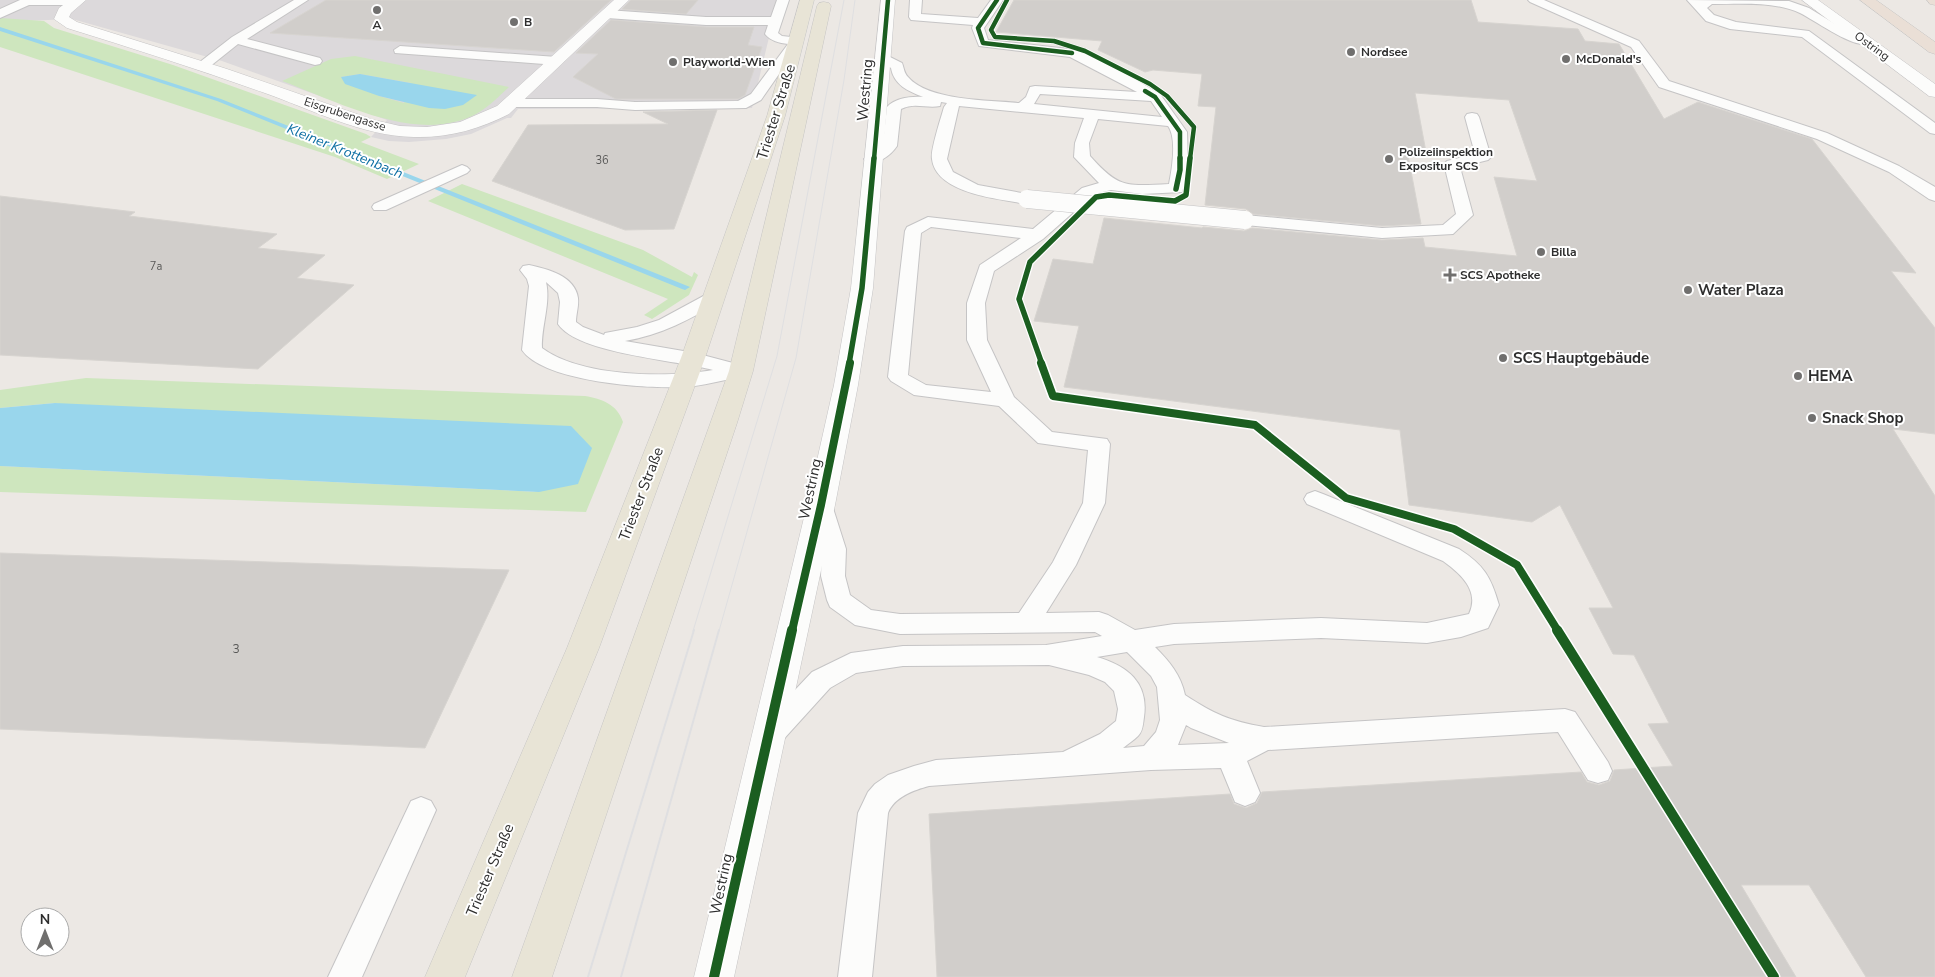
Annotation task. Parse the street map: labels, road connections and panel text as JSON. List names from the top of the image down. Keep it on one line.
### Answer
{"streets":{"main road":["Triester Straße"],"street":["Ostring","Westring","Eisgrubengasse"]},"water":["Kleiner Krottenbach"],"places":{"other":["A","B","Nordsee","McDonald's","Playworld-Wien","Polizeiinspektion Expositur SCS","Billa","Water Plaza","SCS Hauptgebäude","HEMA","Snack Shop"],"health":["SCS Apotheke"]},"house_numbers":["36","7a","3"],"north":"top"}
